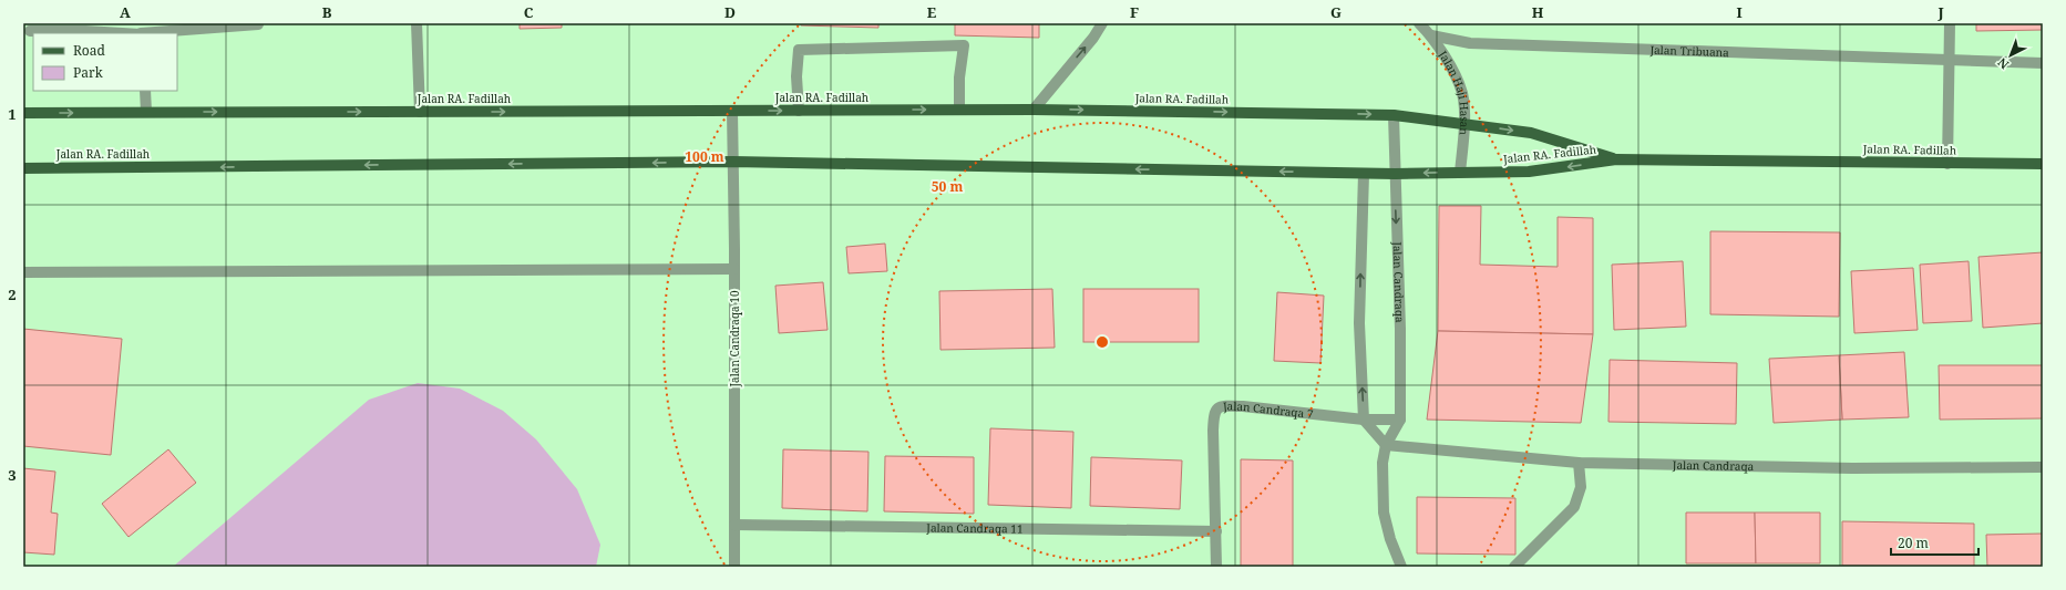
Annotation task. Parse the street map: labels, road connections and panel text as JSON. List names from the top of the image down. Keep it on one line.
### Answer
{"streets":{"main road":["Jalan RA. Fadillah"],"street":["Jalan Tribuana","Jalan Haji Hasan","Jalan Candraqa","Jalan Candraqa 10","Jalan Candraqa 7","Jalan Candraqa 11"]},"crossings":[["Jalan Tribuana","Jalan Haji Hasan"],["Jalan Haji Hasan","Jalan RA. Fadillah"],["Jalan RA. Fadillah","Jalan Candraqa"],["Jalan RA. Fadillah","Jalan Candraqa 10"],["Jalan Candraqa","Jalan Candraqa 7"],["Jalan Candraqa 10","Jalan Candraqa 11"],["Jalan Candraqa 7","Jalan Candraqa 11"]],"legend":["Road","Park"],"scale_bar":"20 m","north":"bottom left","grid":{"columns":["A","B","C","D","E","F","G","H","I","J"],"rows":["1","2","3"]},"rings":["100 m","50 m"]}
